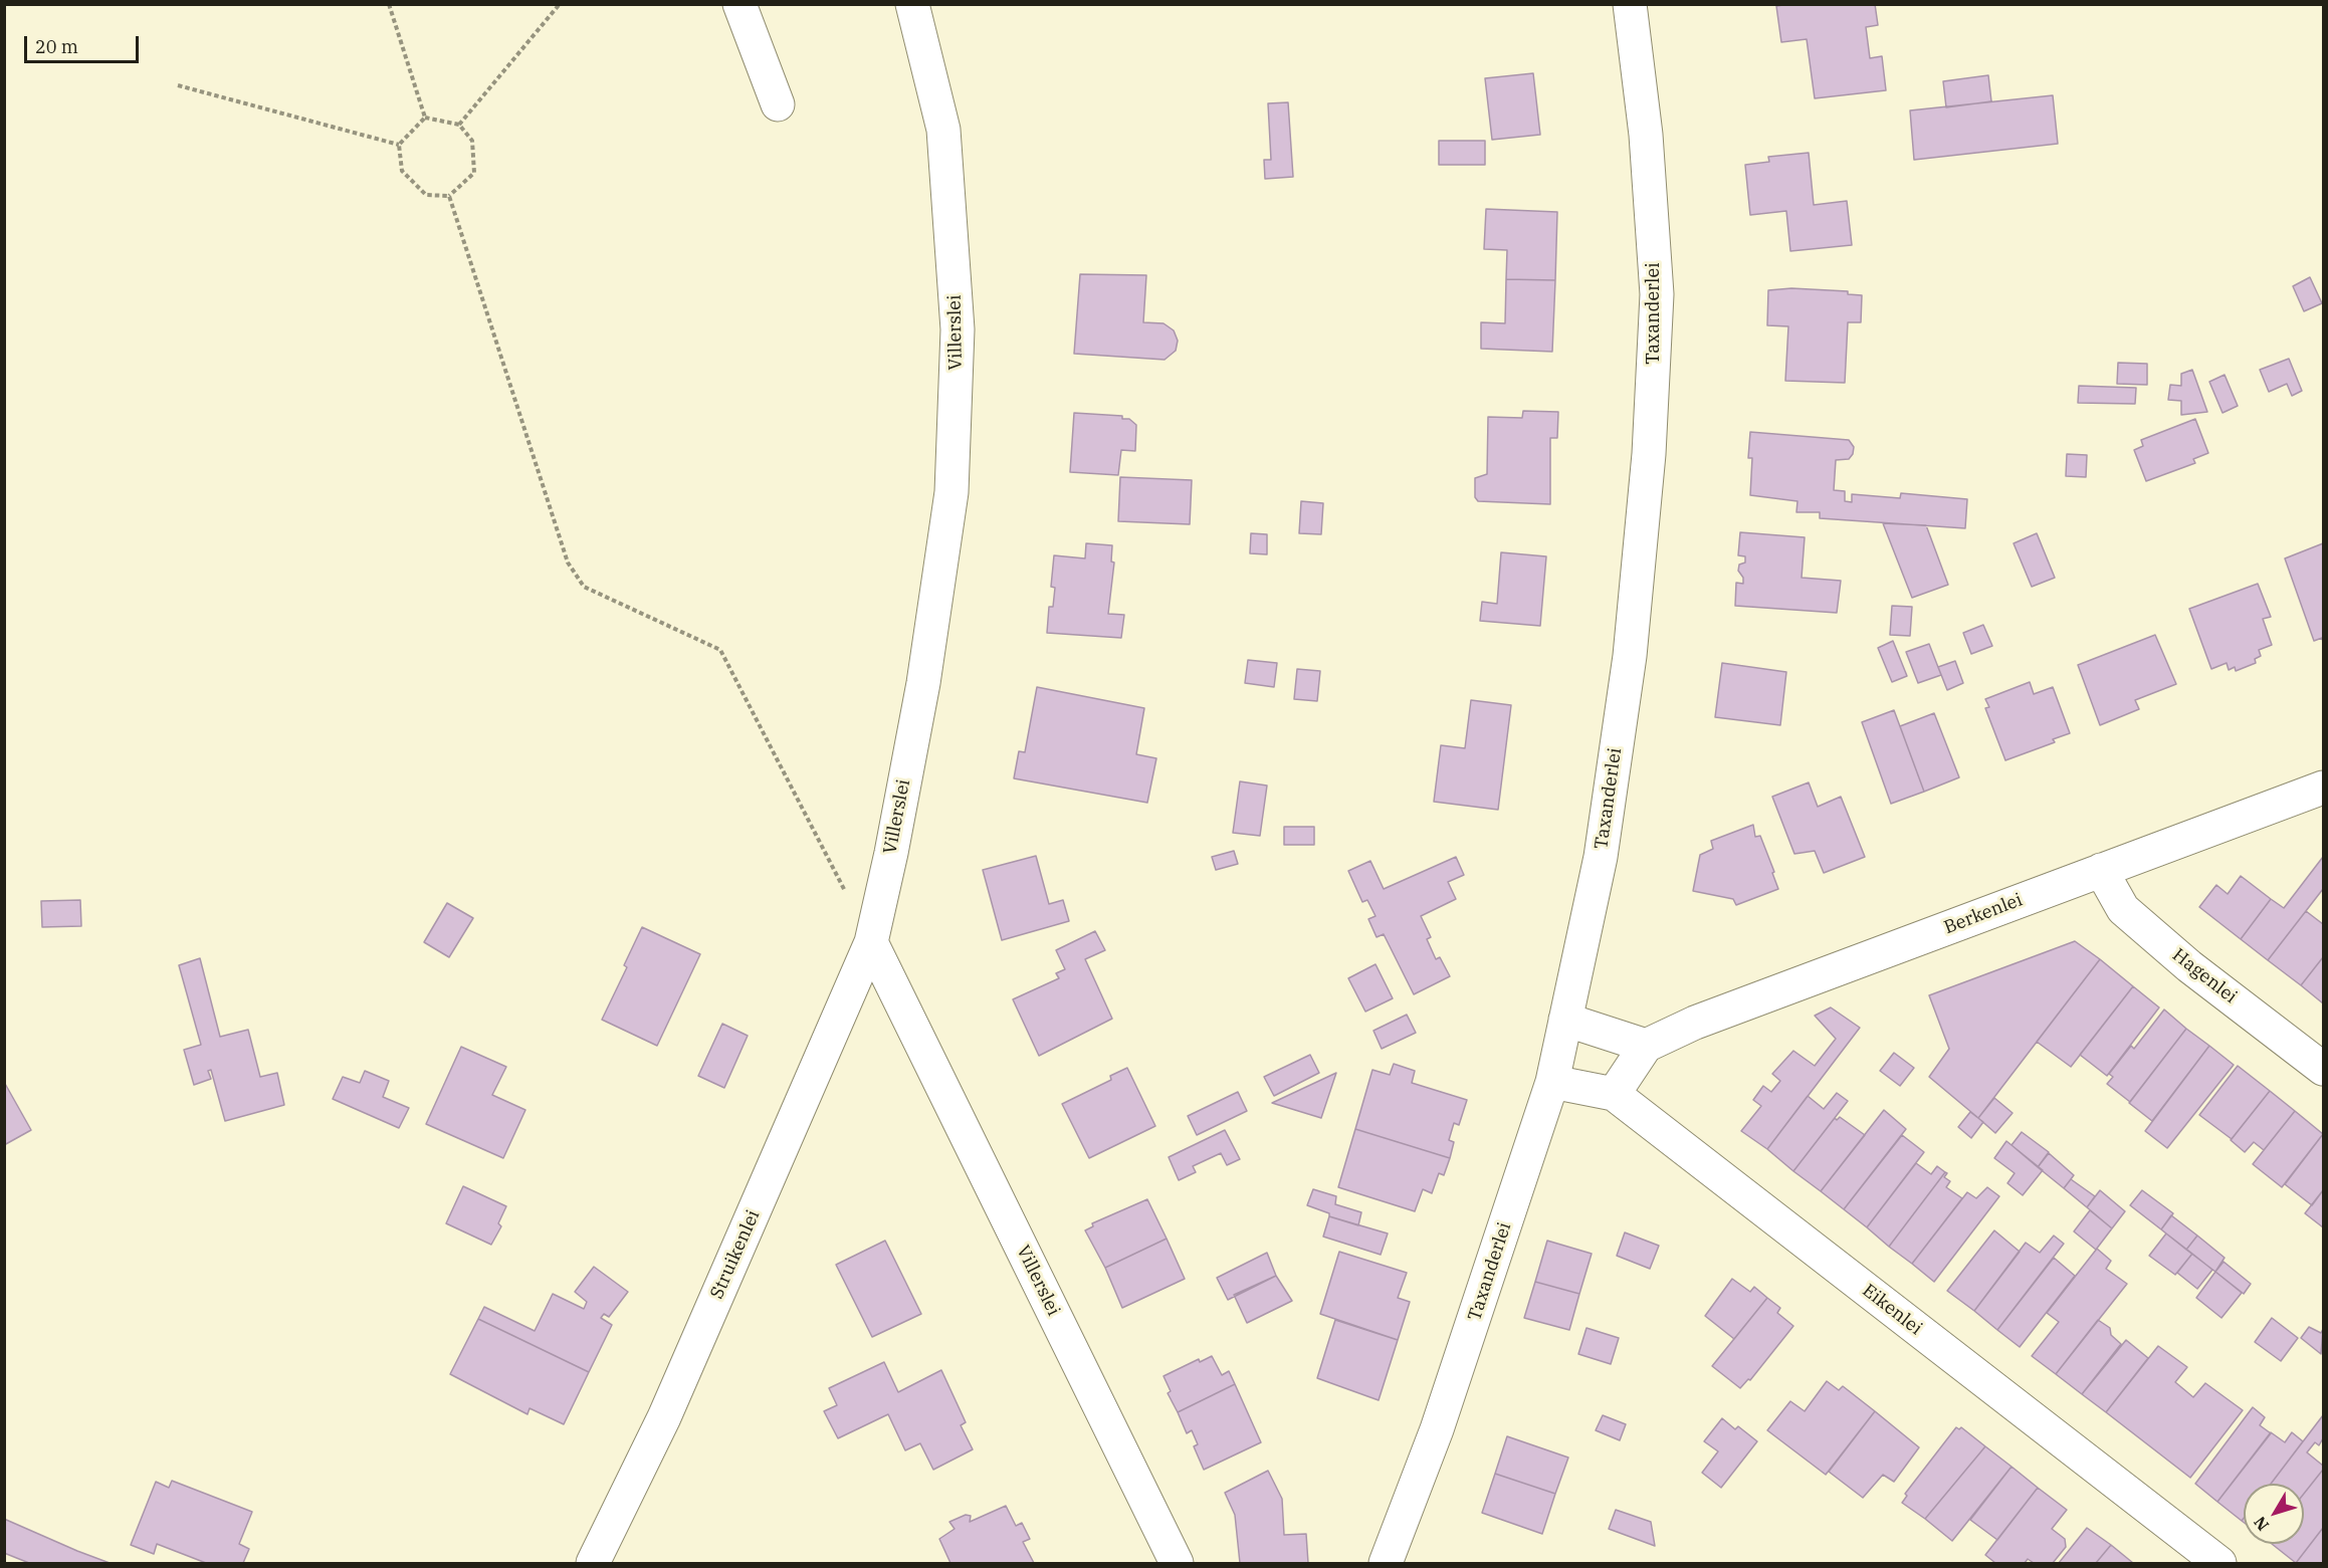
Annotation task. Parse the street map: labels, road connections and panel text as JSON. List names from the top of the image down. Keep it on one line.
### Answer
{"streets":{"street":["Taxanderlei","Villerslei","Berkenlei","Hagenlei","Struikenlei","Eikenlei"]},"crossings":[["Taxanderlei","Eikenlei"],["Villerslei","Struikenlei"],["Berkenlei","Hagenlei"]],"scale_bar":"20 m","north":"bottom left"}
